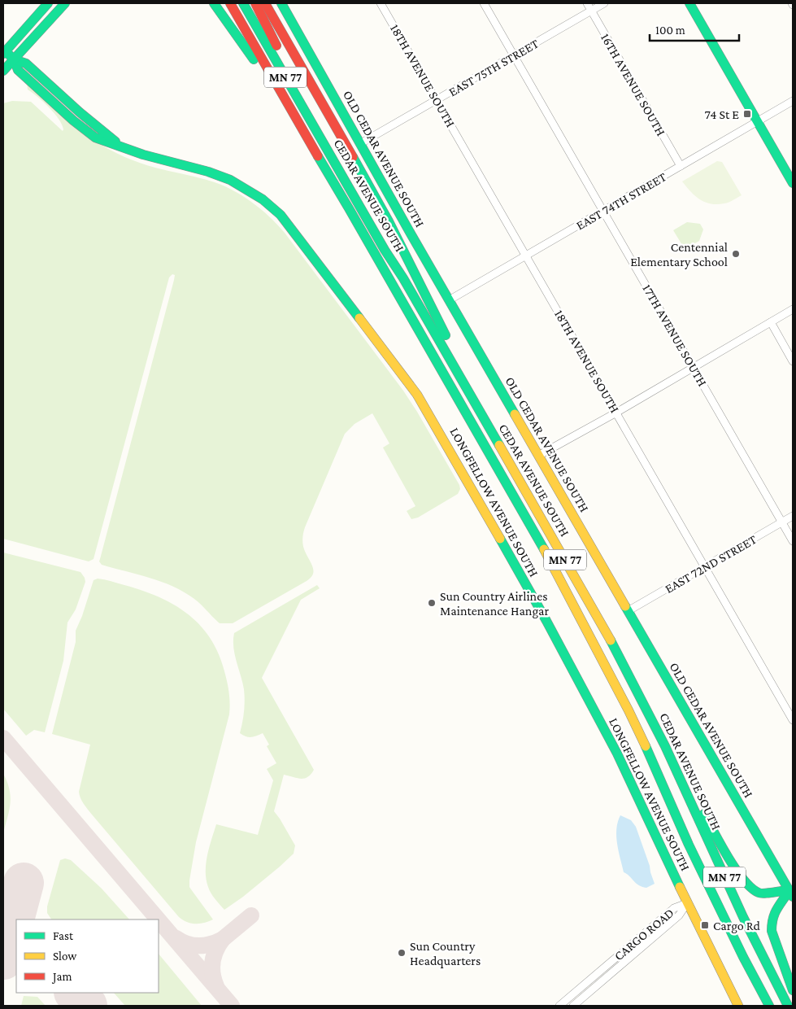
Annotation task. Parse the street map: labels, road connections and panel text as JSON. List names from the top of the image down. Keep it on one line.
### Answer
{"streets":{"main road":["MN 77","OLD CEDAR AVENUE SOUTH","CEDAR AVENUE SOUTH","LONGFELLOW AVENUE SOUTH"],"street":["EAST 75TH STREET","18TH AVENUE SOUTH","16TH AVENUE SOUTH","EAST 74TH STREET","17TH AVENUE SOUTH","EAST 72ND STREET","CARGO ROAD"]},"crossings":[["EAST 75TH STREET","18TH AVENUE SOUTH"],["EAST 75TH STREET","16TH AVENUE SOUTH"],["EAST 75TH STREET","OLD CEDAR AVENUE SOUTH"],["EAST 75TH STREET","17TH AVENUE SOUTH"],["18TH AVENUE SOUTH","EAST 74TH STREET"],["18TH AVENUE SOUTH","EAST 72ND STREET"],["16TH AVENUE SOUTH","EAST 74TH STREET"],["OLD CEDAR AVENUE SOUTH","EAST 74TH STREET"],["OLD CEDAR AVENUE SOUTH","EAST 72ND STREET"],["EAST 74TH STREET","17TH AVENUE SOUTH"],["17TH AVENUE SOUTH","EAST 72ND STREET"],["LONGFELLOW AVENUE SOUTH","CARGO ROAD"]],"places":{"transit":["74 St E","Cargo Rd"],"other":["Centennial Elementary School","Sun Country Airlines Maintenance Hangar","Sun Country Headquarters"]},"legend":["Fast","Slow","Jam"],"scale_bar":"100 m"}
